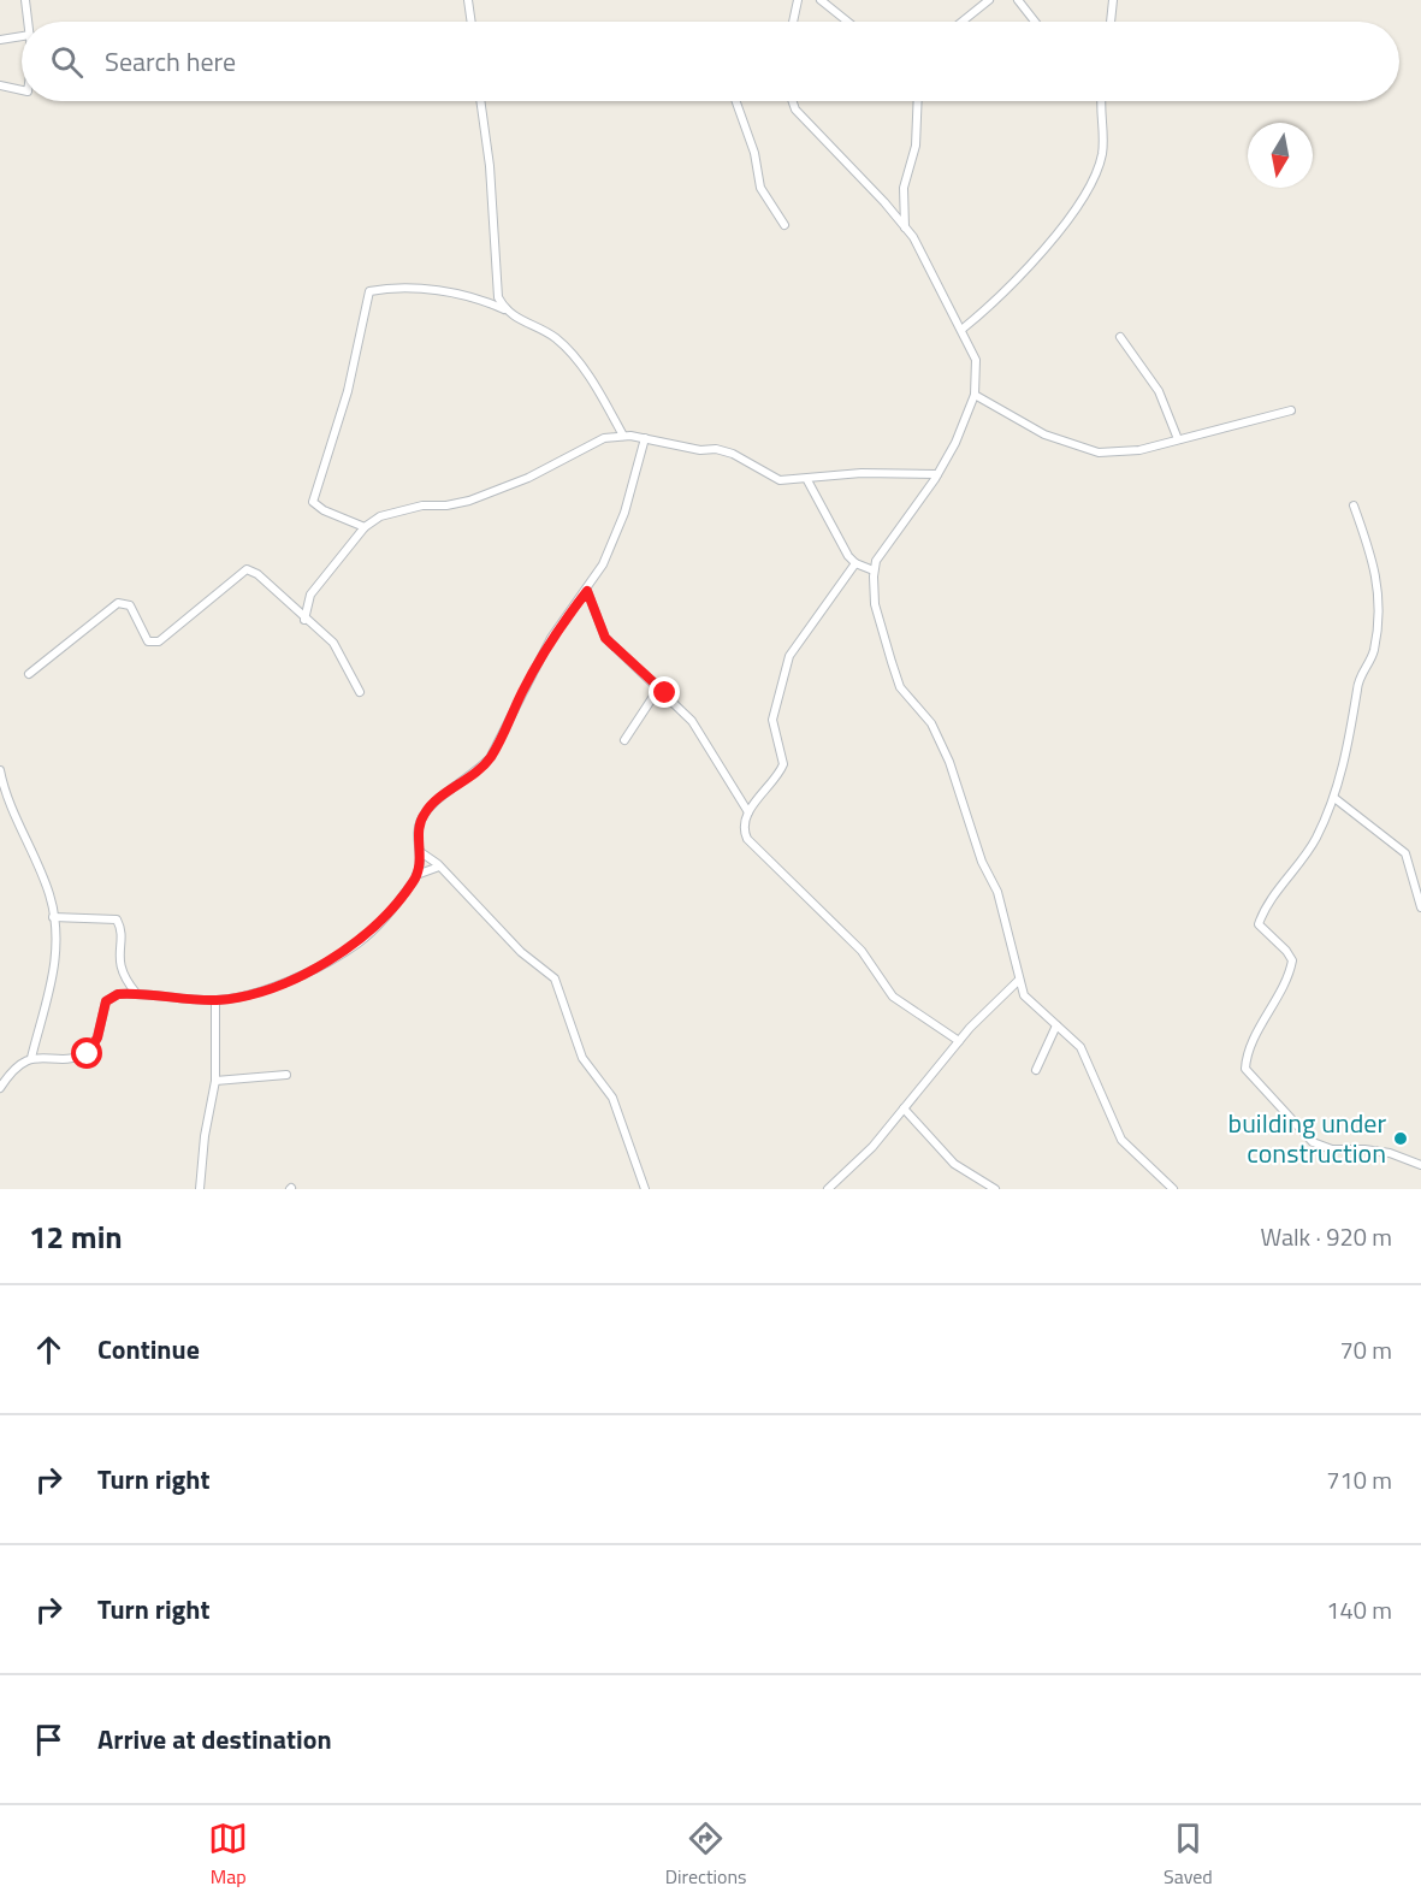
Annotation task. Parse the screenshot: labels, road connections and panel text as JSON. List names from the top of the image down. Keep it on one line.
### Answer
{"places":["building under construction"],"north":"bottom","page":{"search":"Search here","heading":["12 min","Walk · 920 m"],"list":[["Continue","70 m"],["Turn right","710 m"],["Turn right","140 m"],"Arrive at destination"],"nav":["Map","Directions","Saved"]}}
